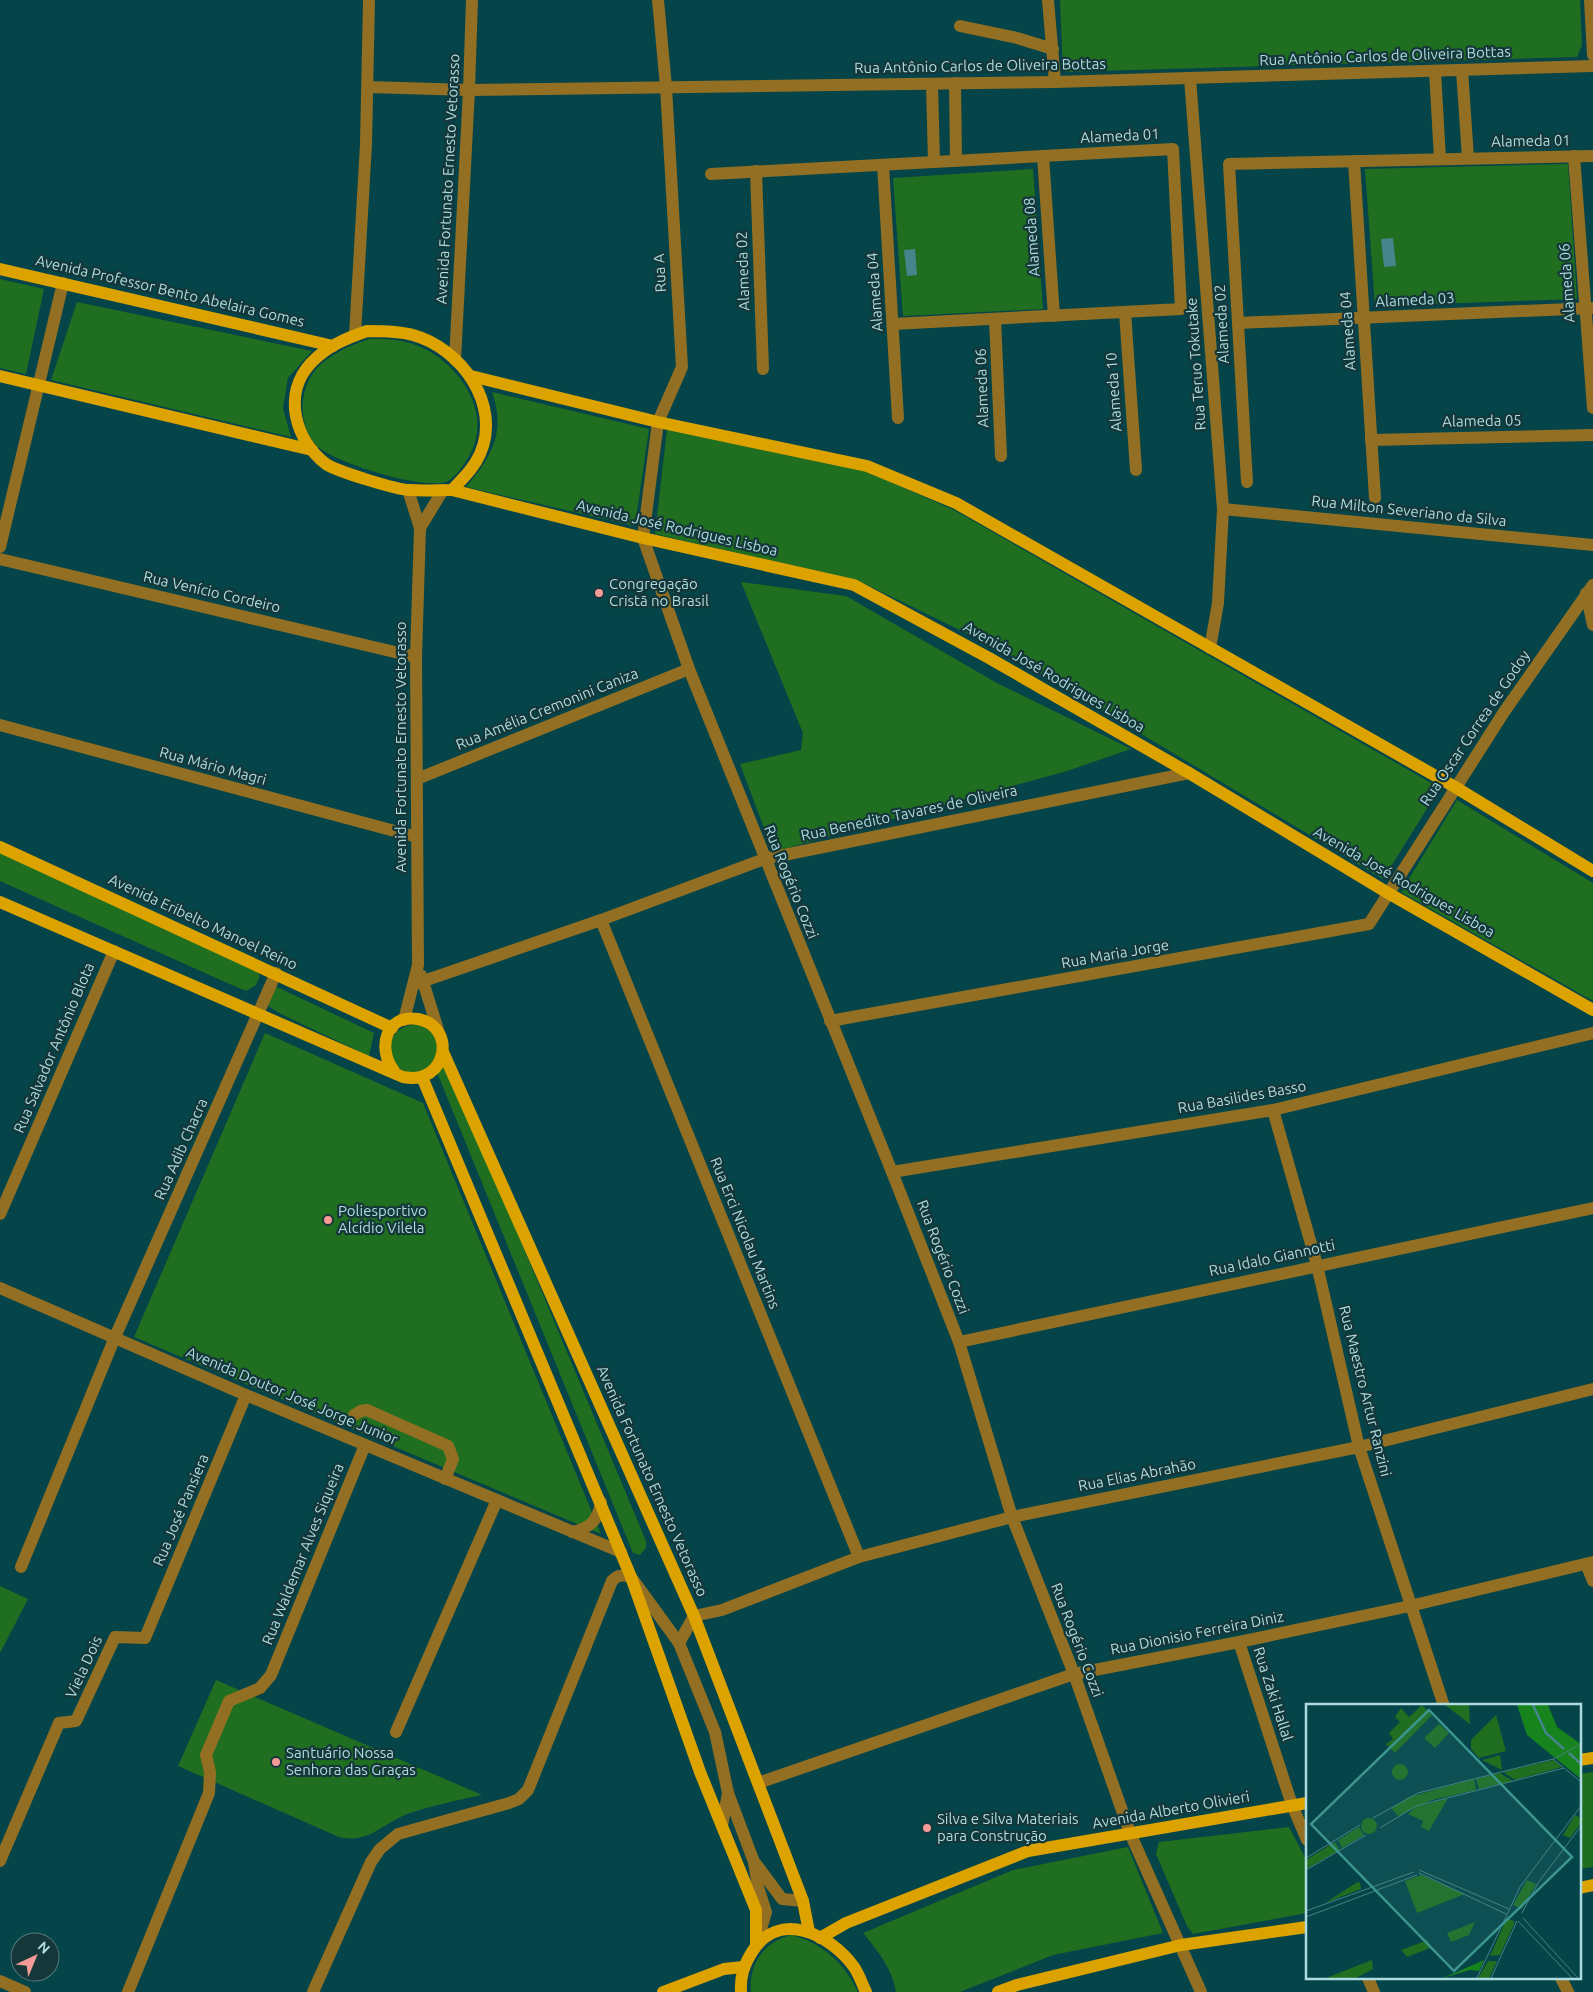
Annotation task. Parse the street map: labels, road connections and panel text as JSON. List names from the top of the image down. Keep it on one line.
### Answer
{"streets":{"main road":["Avenida Fortunato Ernesto Vetorasso","Avenida Professor Bento Abelaira Gomes","Avenida José Rodrigues Lisboa","Avenida Eribelto Manoel Reino","Avenida Alberto Olivieri"],"street":["Rua Antônio Carlos de Oliveira Bottas","Alameda 01","Alameda 08","Alameda 02","Rua A","Alameda 06","Alameda 04","Alameda 03","Rua Teruo Tokutake","Alameda 10","Alameda 05","Rua Milton Severiano da Silva","Rua Venício Cordeiro","Rua Amélia Cremonini Caniza","Rua Oscar Correa de Godoy","Rua Mário Magri","Rua Benedito Tavares de Oliveira","Rua Rogério Cozzi","Rua Maria Jorge","Rua Salvador Antônio Blota","Rua Basilides Basso","Rua Adib Chacra","Rua Erci Nicolau Martins","Rua Idalo Giannotti","Rua Maestro Artur Ranzini","Avenida Doutor José Jorge Junior","Rua Elias Abrahão","Rua José Pansiera","Rua Waldemar Alves Siqueira","Rua Dionisio Ferreira Diniz","Viela Dois","Rua Zaki Hallal"]},"crossings":[["Rua Antônio Carlos de Oliveira Bottas","Avenida Fortunato Ernesto Vetorasso"],["Rua Antônio Carlos de Oliveira Bottas","Rua A"],["Rua Antônio Carlos de Oliveira Bottas","Rua Teruo Tokutake"],["Alameda 01","Alameda 08"],["Alameda 01","Alameda 02"],["Alameda 01","Alameda 06"],["Alameda 01","Alameda 04"],["Alameda 01","Alameda 10"],["Avenida Fortunato Ernesto Vetorasso","Avenida Professor Bento Abelaira Gomes"],["Avenida Fortunato Ernesto Vetorasso","Avenida José Rodrigues Lisboa"],["Avenida Fortunato Ernesto Vetorasso","Rua Venício Cordeiro"],["Avenida Fortunato Ernesto Vetorasso","Rua Amélia Cremonini Caniza"],["Avenida Fortunato Ernesto Vetorasso","Rua Mário Magri"],["Avenida Fortunato Ernesto Vetorasso","Rua Benedito Tavares de Oliveira"],["Avenida Fortunato Ernesto Vetorasso","Avenida Eribelto Manoel Reino"],["Avenida Fortunato Ernesto Vetorasso","Rua Elias Abrahão"],["Avenida Fortunato Ernesto Vetorasso","Rua Dionisio Ferreira Diniz"],["Avenida Fortunato Ernesto Vetorasso","Avenida Alberto Olivieri"],["Alameda 02","Alameda 03"],["Rua A","Avenida José Rodrigues Lisboa"],["Rua A","Rua Rogério Cozzi"],["Alameda 06","Alameda 03"],["Avenida Professor Bento Abelaira Gomes","Avenida José Rodrigues Lisboa"],["Alameda 04","Alameda 03"],["Alameda 04","Alameda 05"],["Rua Teruo Tokutake","Rua Milton Severiano da Silva"],["Avenida José Rodrigues Lisboa","Rua Oscar Correa de Godoy"],["Avenida José Rodrigues Lisboa","Rua Benedito Tavares de Oliveira"],["Avenida José Rodrigues Lisboa","Rua Rogério Cozzi"],["Avenida José Rodrigues Lisboa","Rua Maria Jorge"],["Rua Amélia Cremonini Caniza","Rua Rogério Cozzi"],["Rua Oscar Correa de Godoy","Rua Maria Jorge"],["Rua Benedito Tavares de Oliveira","Rua Rogério Cozzi"],["Rua Benedito Tavares de Oliveira","Rua Erci Nicolau Martins"],["Rua Rogério Cozzi","Rua Maria Jorge"],["Rua Rogério Cozzi","Rua Basilides Basso"],["Rua Rogério Cozzi","Rua Idalo Giannotti"],["Rua Rogério Cozzi","Rua Elias Abrahão"],["Rua Rogério Cozzi","Rua Dionisio Ferreira Diniz"],["Rua Rogério Cozzi","Avenida Alberto Olivieri"],["Avenida Eribelto Manoel Reino","Rua Adib Chacra"],["Rua Basilides Basso","Rua Maestro Artur Ranzini"],["Rua Adib Chacra","Avenida Doutor José Jorge Junior"],["Rua Erci Nicolau Martins","Rua Elias Abrahão"],["Rua Idalo Giannotti","Rua Maestro Artur Ranzini"],["Rua Maestro Artur Ranzini","Rua Elias Abrahão"],["Rua Maestro Artur Ranzini","Rua Dionisio Ferreira Diniz"],["Avenida Doutor José Jorge Junior","Rua José Pansiera"],["Avenida Doutor José Jorge Junior","Rua Waldemar Alves Siqueira"],["Rua José Pansiera","Viela Dois"],["Rua Dionisio Ferreira Diniz","Rua Zaki Hallal"],["Rua Zaki Hallal","Avenida Alberto Olivieri"]],"places":["Congregação Cristã no Brasil","Poliesportivo Alcídio Vilela","Santuário Nossa Senhora das Graças","Silva e Silva Materiais para Construção"],"north":"top right"}
